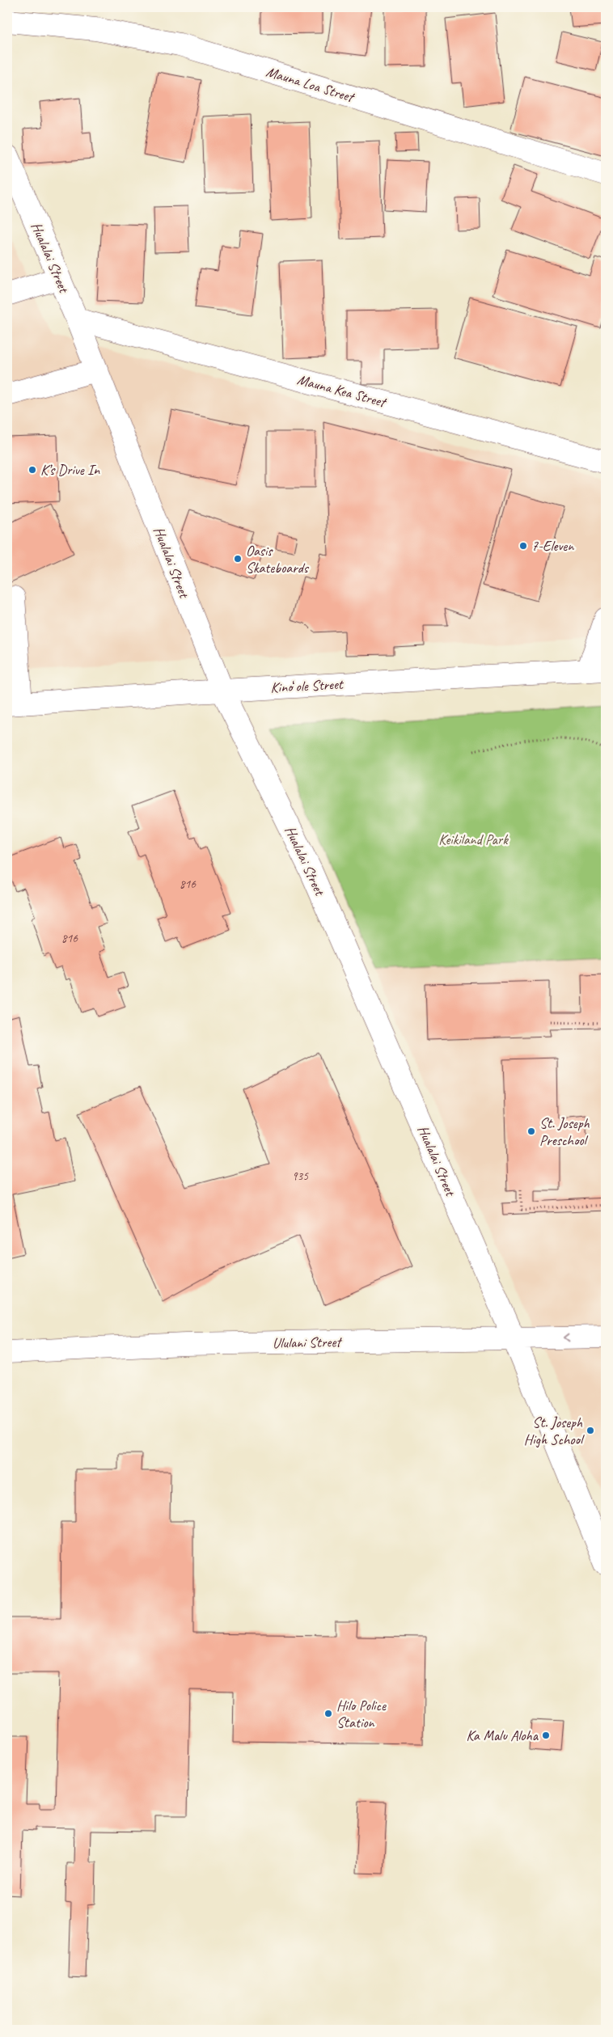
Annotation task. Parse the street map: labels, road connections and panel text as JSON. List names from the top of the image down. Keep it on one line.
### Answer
{"streets":{"street":["Mauna Loa Street","Hualalai Street","Mauna Kea Street","Kinoʻole Street","Ululani Street"]},"crossings":[["Hualalai Street","Mauna Kea Street"],["Hualalai Street","Kinoʻole Street"],["Hualalai Street","Ululani Street"]],"parks":["Keikiland Park"],"places":["K’s Drive In","7-Eleven","Oasis Skateboards","St. Joseph Preschool","St. Joseph High School","Hilo Police Station","Ka Malu Aloha"],"house_numbers":["816","816","935"]}
